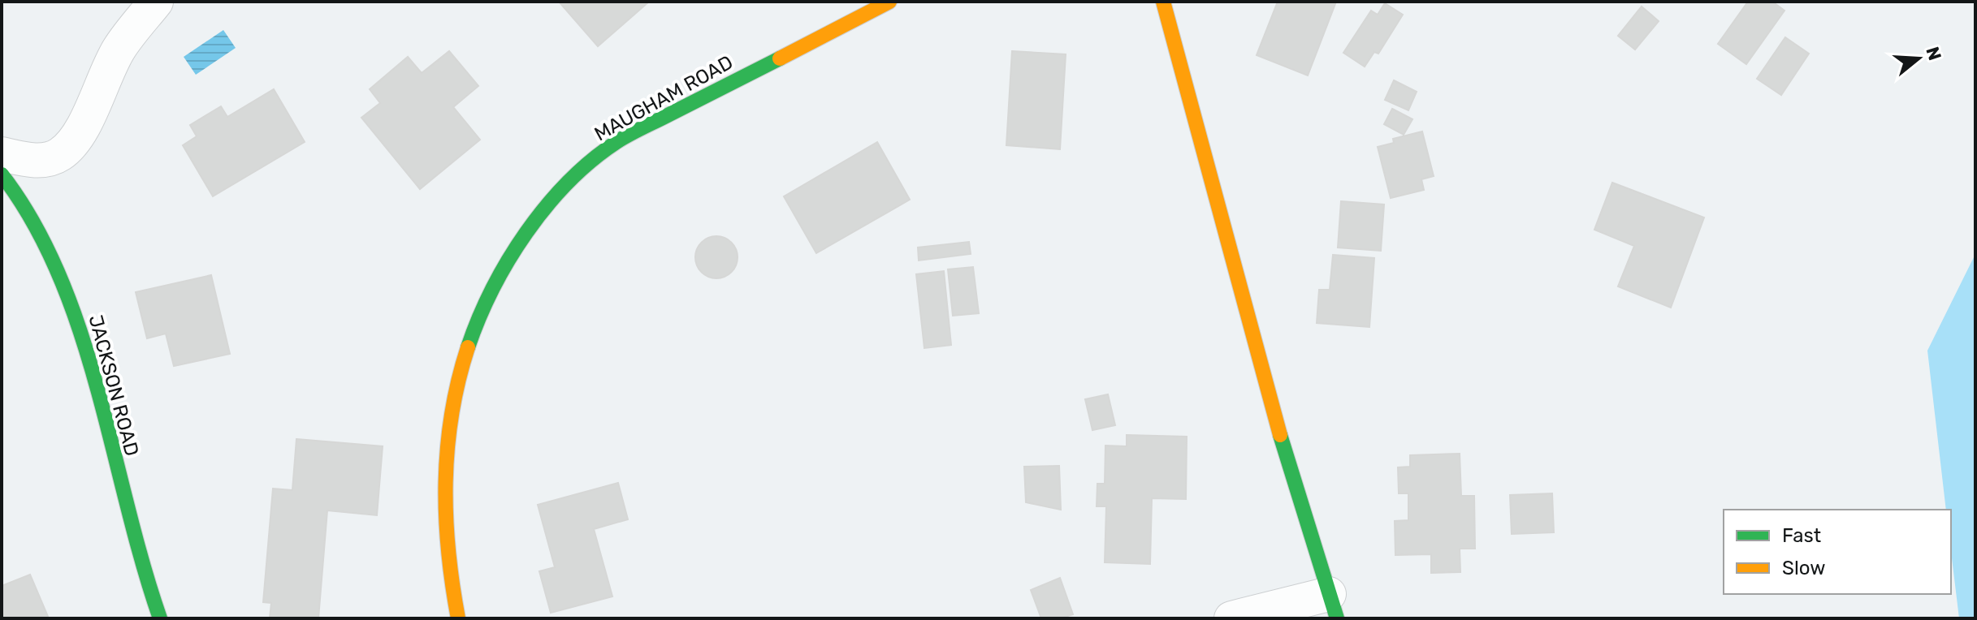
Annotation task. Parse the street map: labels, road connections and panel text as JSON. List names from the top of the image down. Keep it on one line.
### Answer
{"streets":{"street":["MAUGHAM ROAD","JACKSON ROAD"]},"legend":["Fast","Slow"],"north":"right"}
